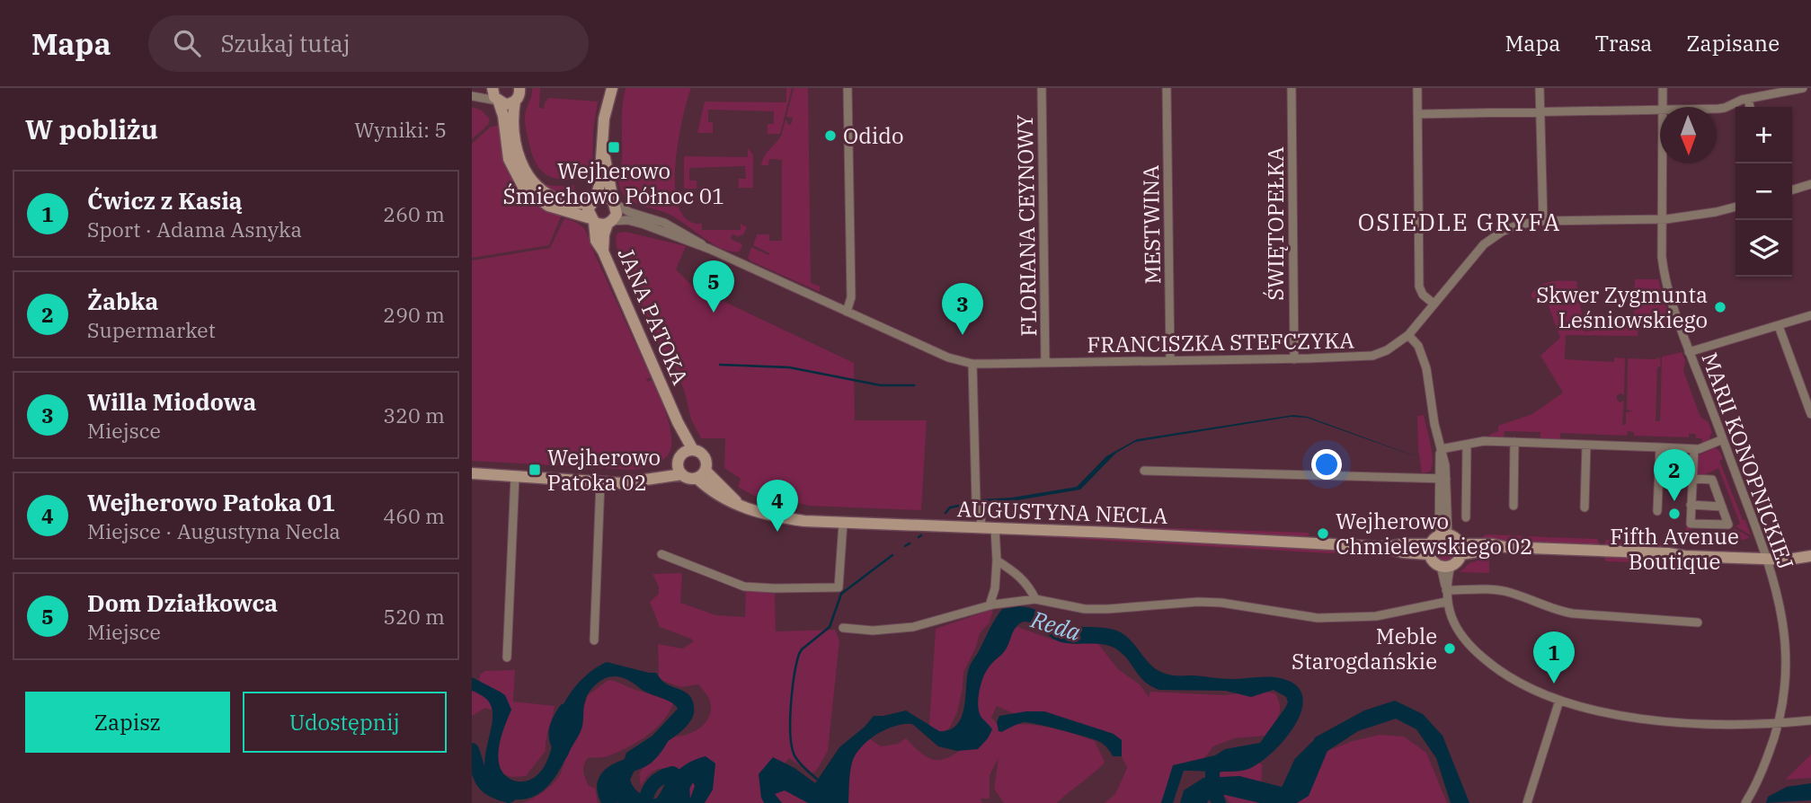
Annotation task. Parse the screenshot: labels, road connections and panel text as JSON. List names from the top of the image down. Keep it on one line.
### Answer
{"streets":{"main road":["JANA PATOKA","AUGUSTYNA NECLA"],"street":["ŚWIĘTOPEŁKA","MESTWINA","FLORIANA CEYNOWY","FRANCISZKA STEFCZYKA","MARII KONOPNICKIEJ"]},"crossings":[["ŚWIĘTOPEŁKA","FRANCISZKA STEFCZYKA"],["MESTWINA","FRANCISZKA STEFCZYKA"],["FLORIANA CEYNOWY","FRANCISZKA STEFCZYKA"],["JANA PATOKA","FRANCISZKA STEFCZYKA"],["JANA PATOKA","AUGUSTYNA NECLA"],["FRANCISZKA STEFCZYKA","MARII KONOPNICKIEJ"]],"districts":["OSIEDLE GRYFA"],"water":["Reda"],"places":{"other":["Odido","Skwer Zygmunta Leśniowskiego","Fifth Avenue Boutique","Wejherowo Chmielewskiego 02","Meble Starogdańskie"],"transit":["Wejherowo Śmiechowo Północ 01","Wejherowo Patoka 02"]},"north":"bottom","page":{"header":"Mapa","search":"Szukaj tutaj","nav":["Mapa","Trasa","Zapisane"],"heading":["W pobliżu","Wyniki: 5"],"map_buttons":["+","−"],"list":[{"mark":"1","name":"Ćwicz z Kasią","note":"Sport · Adama Asnyka","value":"260 m"},{"mark":"2","name":"Żabka","note":"Supermarket","value":"290 m"},{"mark":"3","name":"Willa Miodowa","note":"Miejsce","value":"320 m"},{"mark":"4","name":"Wejherowo Patoka 01","note":"Miejsce · Augustyna Necla","value":"460 m"},{"mark":"5","name":"Dom Działkowca","note":"Miejsce","value":"520 m"}],"pins":["5","3","2","4","1"],"buttons":["Zapisz","Udostępnij"]}}
